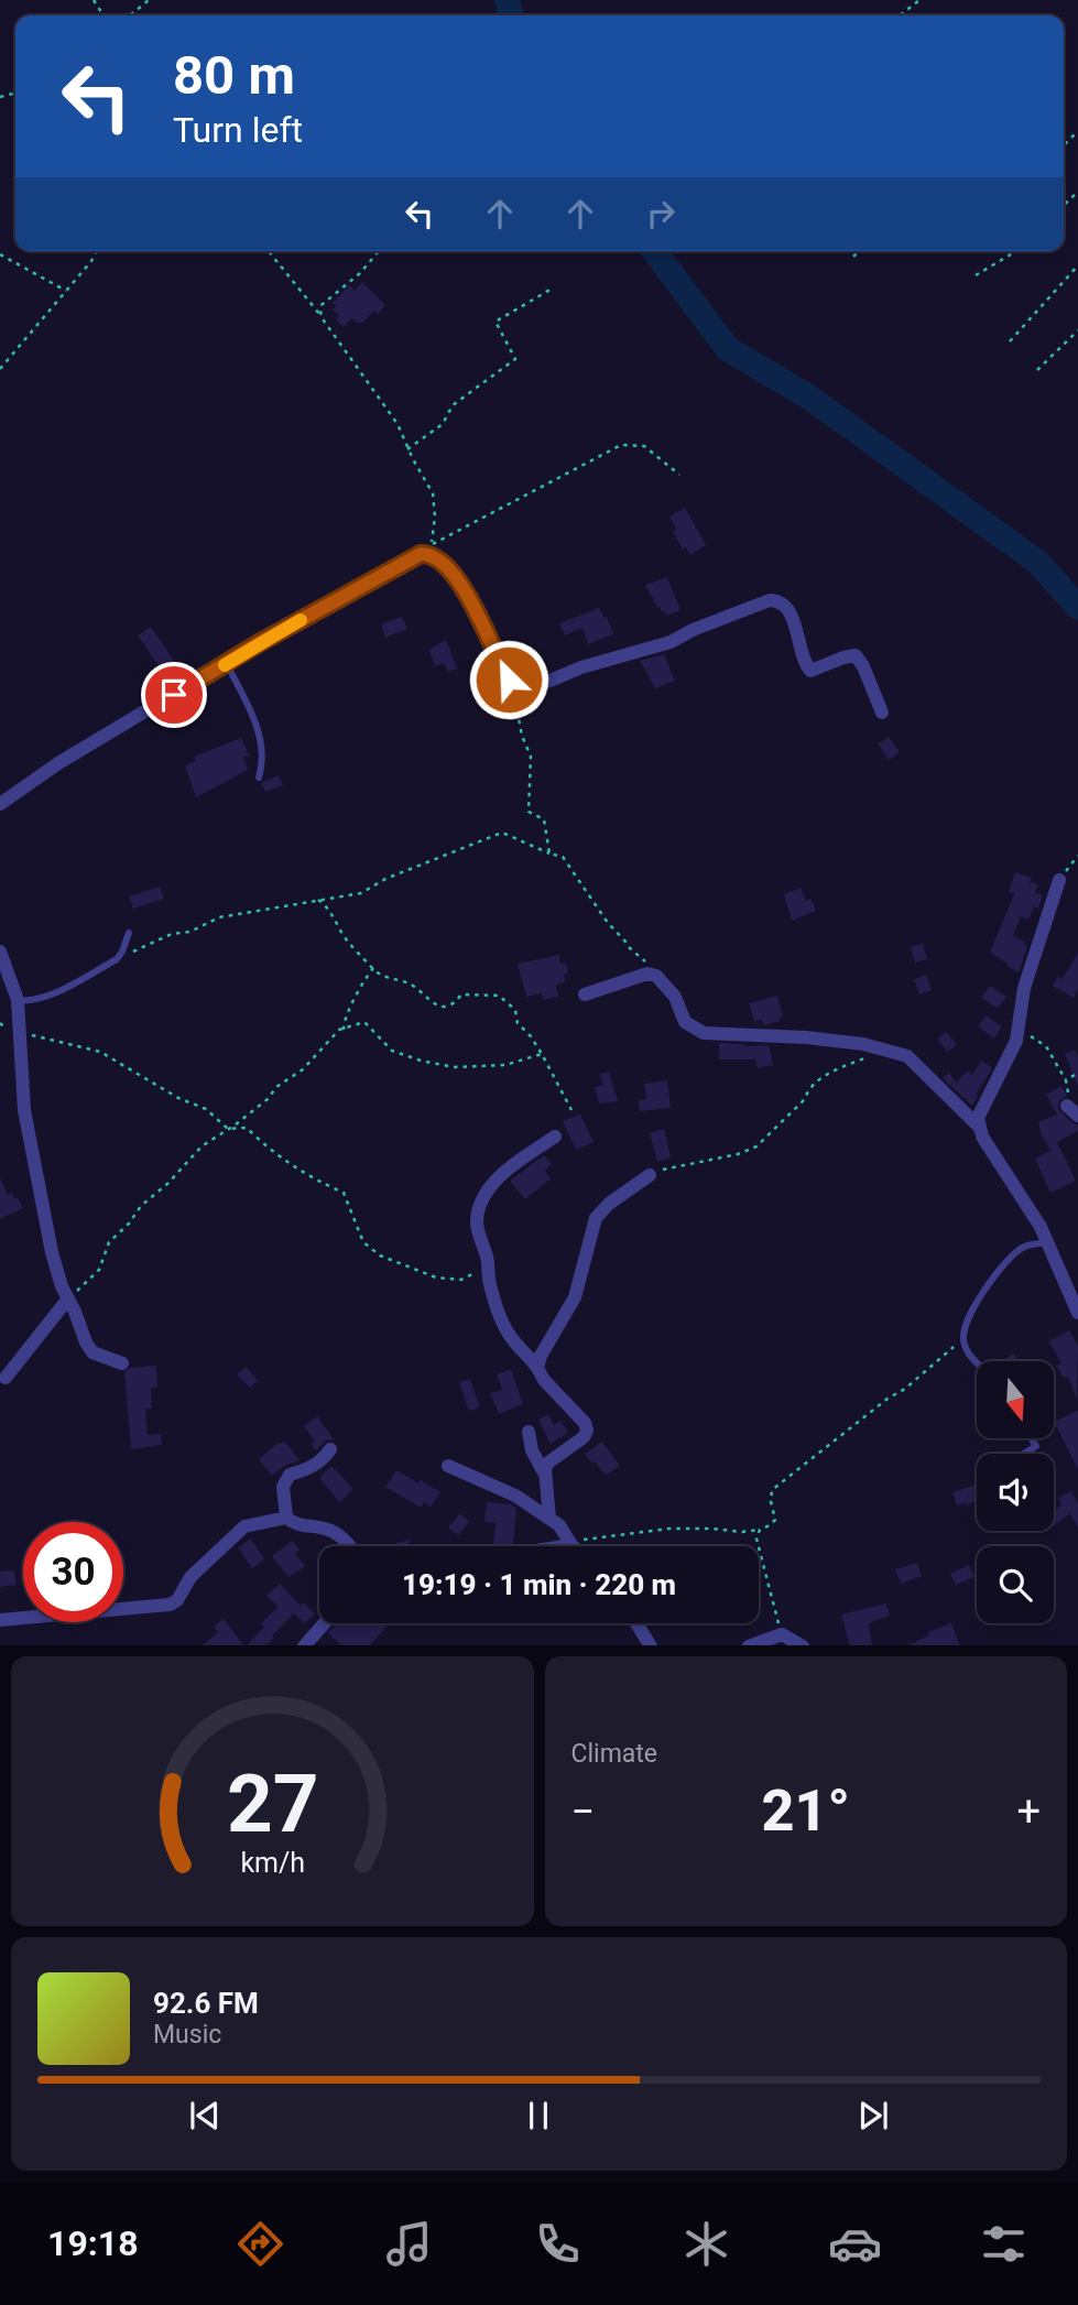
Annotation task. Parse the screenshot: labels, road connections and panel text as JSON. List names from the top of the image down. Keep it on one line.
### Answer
{"north":"bottom","page":{"turn":["80 m","Turn left"],"limit":"30","trip":"19:19 · 1 min · 220 m","tile":"Climate","heat":["−","21°","+"],"song":["92.6 FM","Music"],"tabs":"19:18","gauge":["27","km/h"]}}
